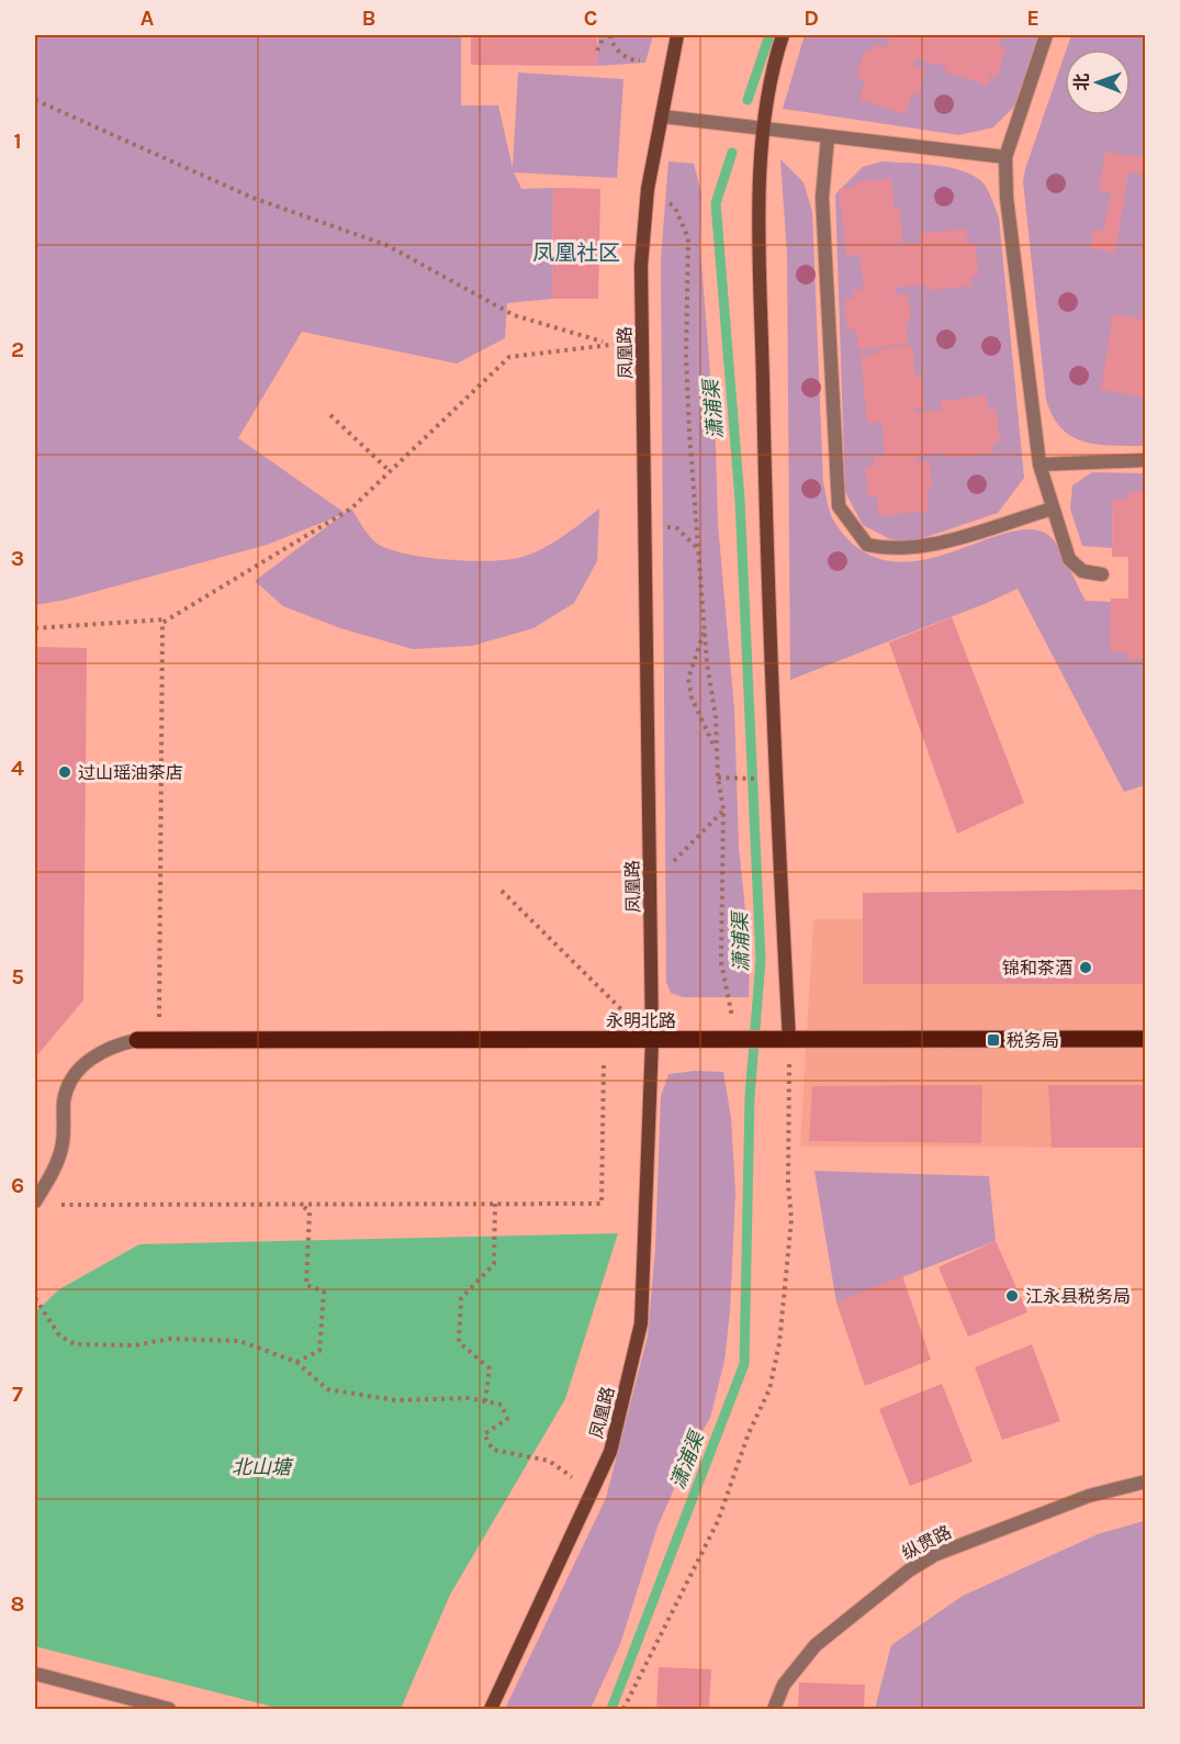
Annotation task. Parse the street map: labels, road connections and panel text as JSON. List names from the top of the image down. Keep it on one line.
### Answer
{"streets":{"main road":["凤凰路","永明北路"],"street":["纵贯路"]},"crossings":[["凤凰路","永明北路"]],"districts":["凤凰社区"],"water":["潇浦渠","北山塘"],"places":{"other":["过山瑶油茶店","锦和茶酒","江永县税务局"],"transit":["税务局"]},"north":"left","grid":{"columns":["A","B","C","D","E"],"rows":["1","2","3","4","5","6","7","8"]}}
